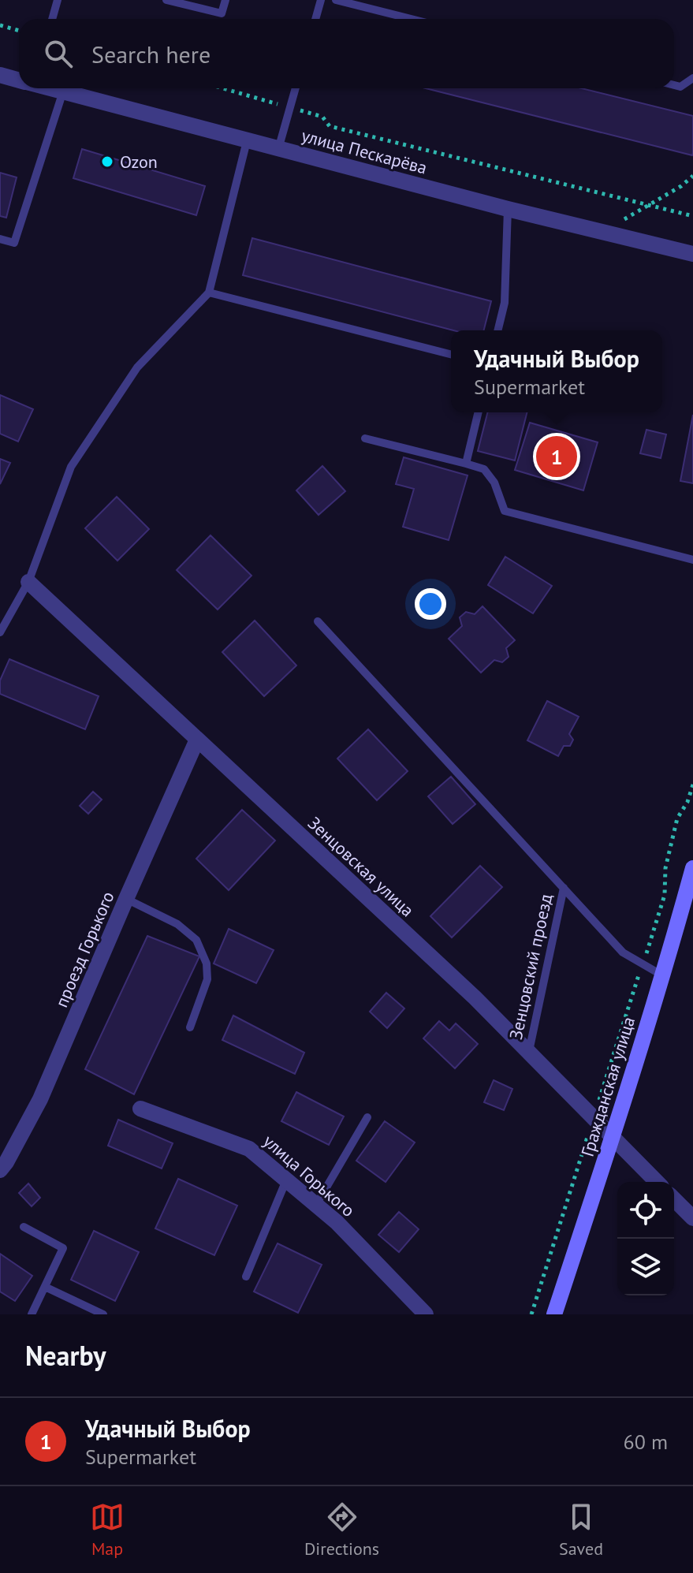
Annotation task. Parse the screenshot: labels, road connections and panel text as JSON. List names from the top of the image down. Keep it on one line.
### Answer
{"streets":{"main road":["Гражданская улица"],"street":["улица Пескарёва","Зенцовская улица","проезд Горького","улица Горького"],"lane":["Зенцовский проезд"]},"crossings":[["Зенцовская улица","проезд Горького"],["Зенцовская улица","Зенцовский проезд"],["Зенцовская улица","Гражданская улица"]],"places":["Ozon"],"page":{"search":"Search here","popup":["Удачный Выбор","Supermarket"],"pins":"1","heading":"Nearby","list":[{"mark":"1","name":"Удачный Выбор","note":"Supermarket","value":"60 m"}],"nav":["Map","Directions","Saved"]}}
